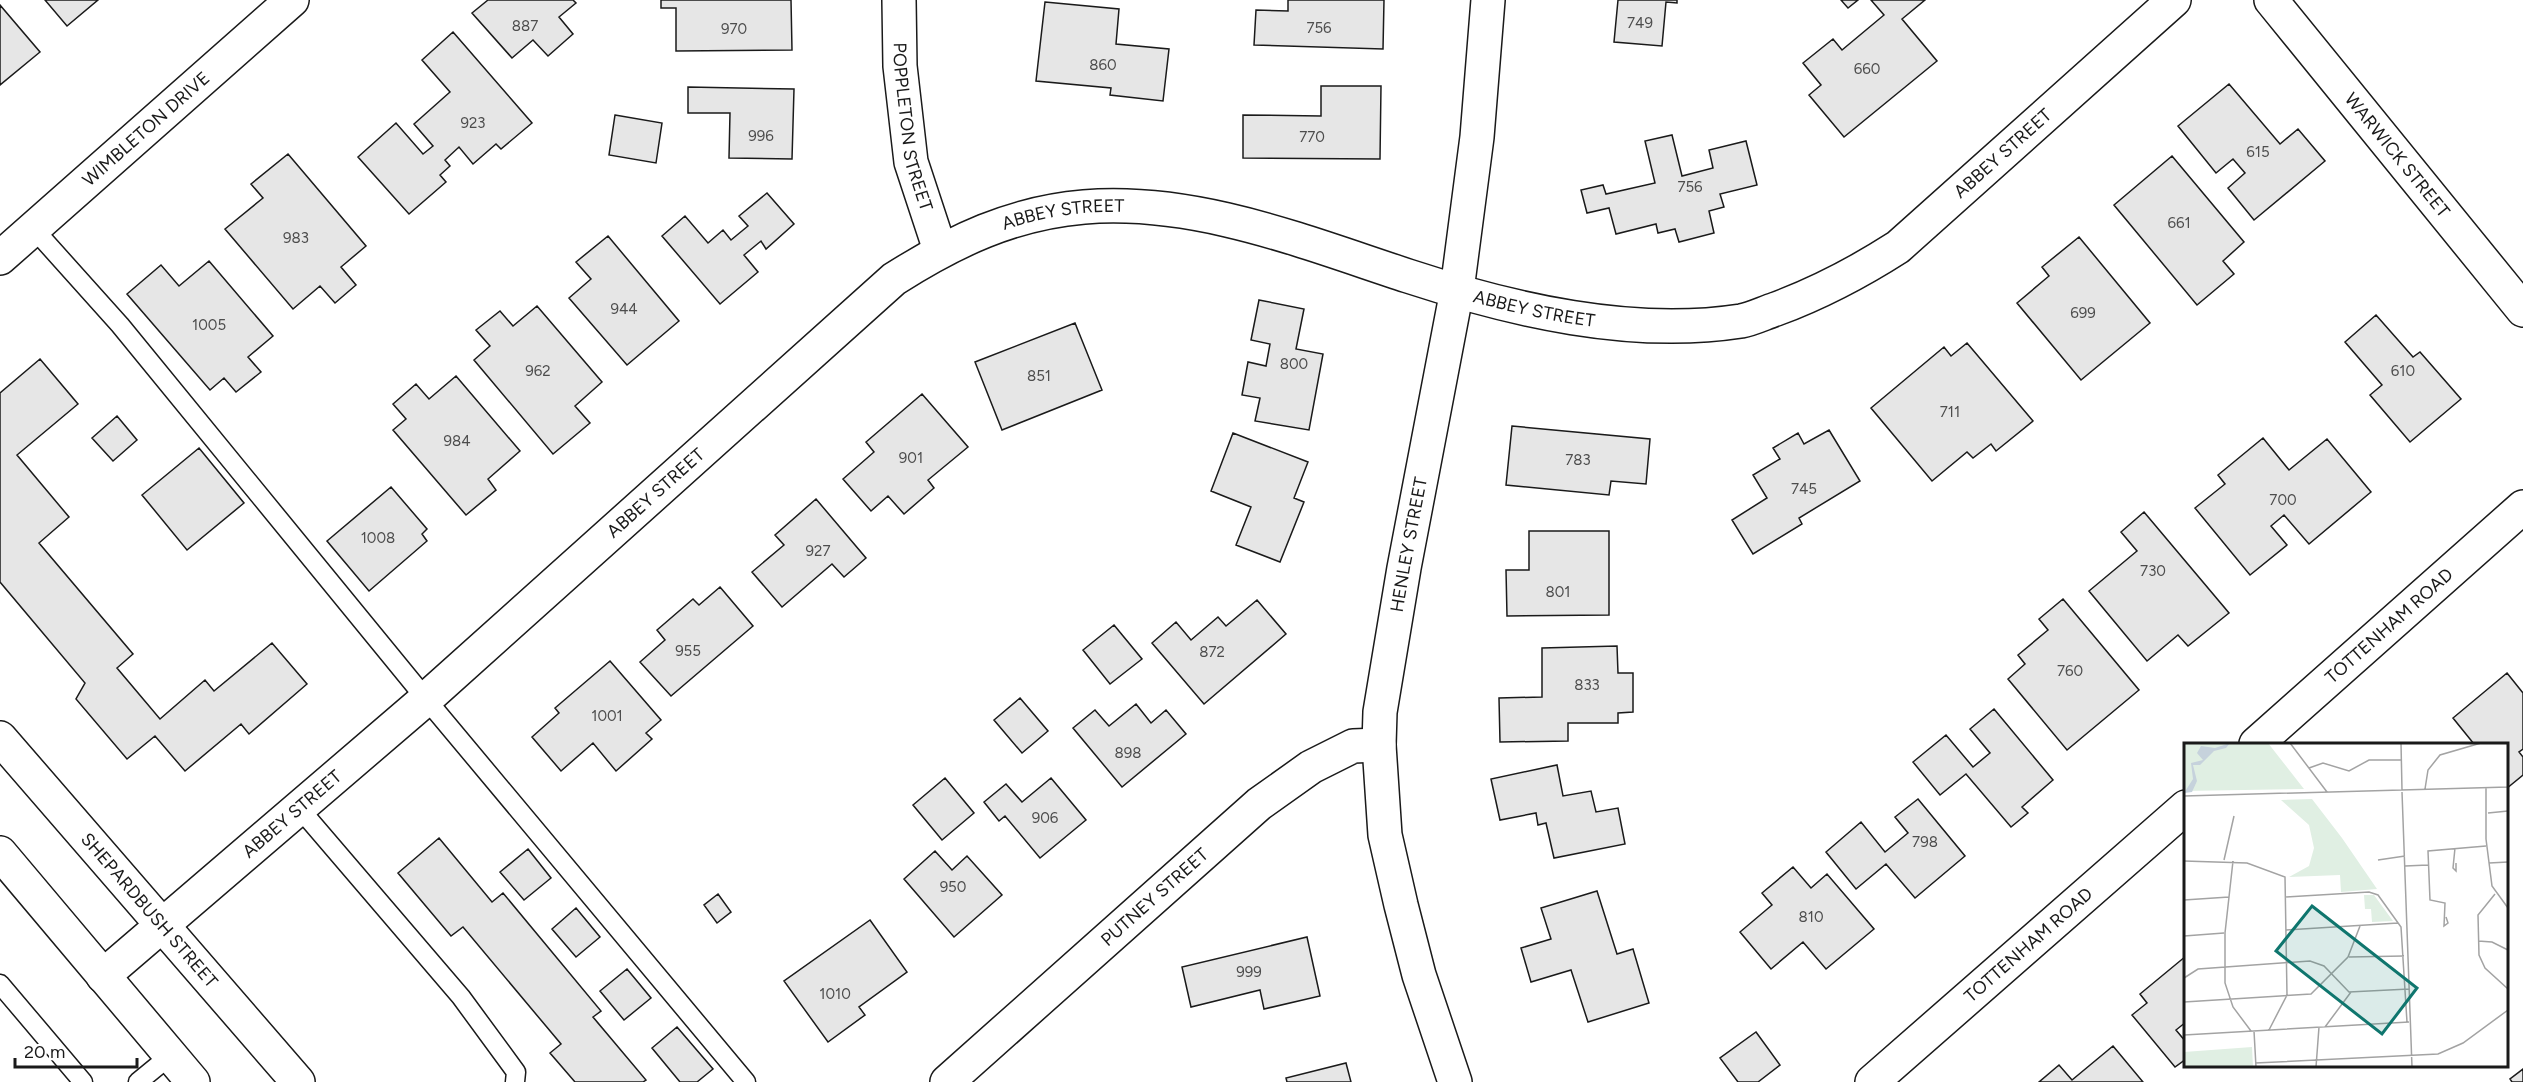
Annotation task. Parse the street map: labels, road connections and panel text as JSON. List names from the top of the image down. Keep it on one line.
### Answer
{"streets":{"street":["POPPLETON STREET","WIMBLETON DRIVE","ABBEY STREET","WARWICK STREET","HENLEY STREET","TOTTENHAM ROAD","PUTNEY STREET","SHEPARDBUSH STREET"]},"crossings":[["POPPLETON STREET","ABBEY STREET"],["ABBEY STREET","HENLEY STREET"],["ABBEY STREET","SHEPARDBUSH STREET"],["HENLEY STREET","PUTNEY STREET"]],"house_numbers":["749","887","756","970","860","660","923","996","770","615","756","661","983","944","699","1005","800","962","610","851","711","984","901","783","745","700","1008","927","730","801","955","872","760","833","1001","898","906","798","950","810","999","1010"],"scale_bar":"20 m"}
